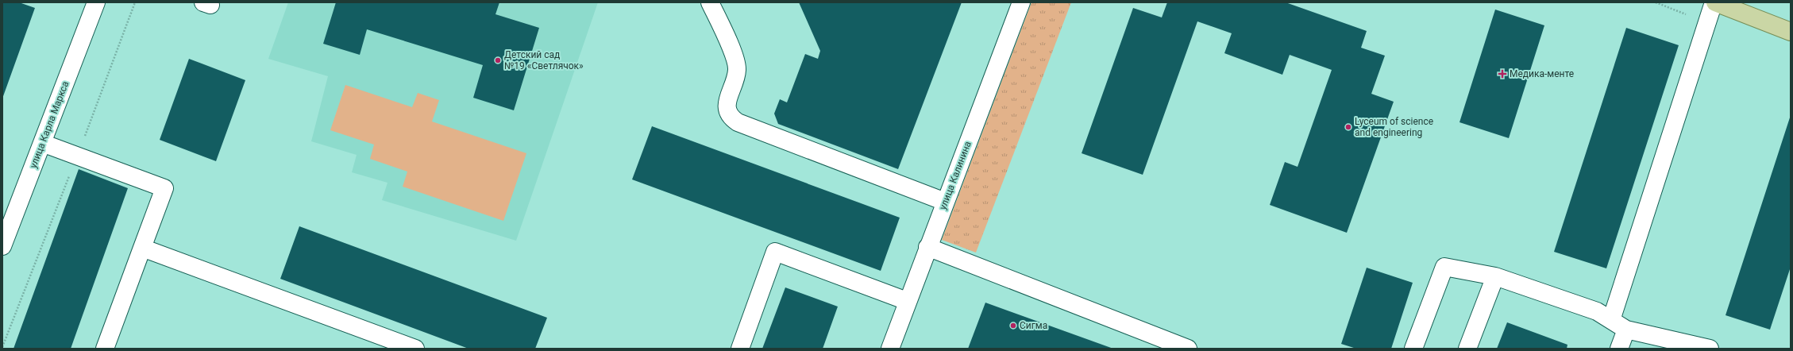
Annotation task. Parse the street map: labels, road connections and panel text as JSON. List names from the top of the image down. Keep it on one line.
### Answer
{"streets":{"street":["улица Карла Маркса","улица Калинина"]},"places":{"other":["Детский сад №19 «Светлячок»","Lyceum of science and engineering","Сигма"],"health":["Медика-менте"]}}
